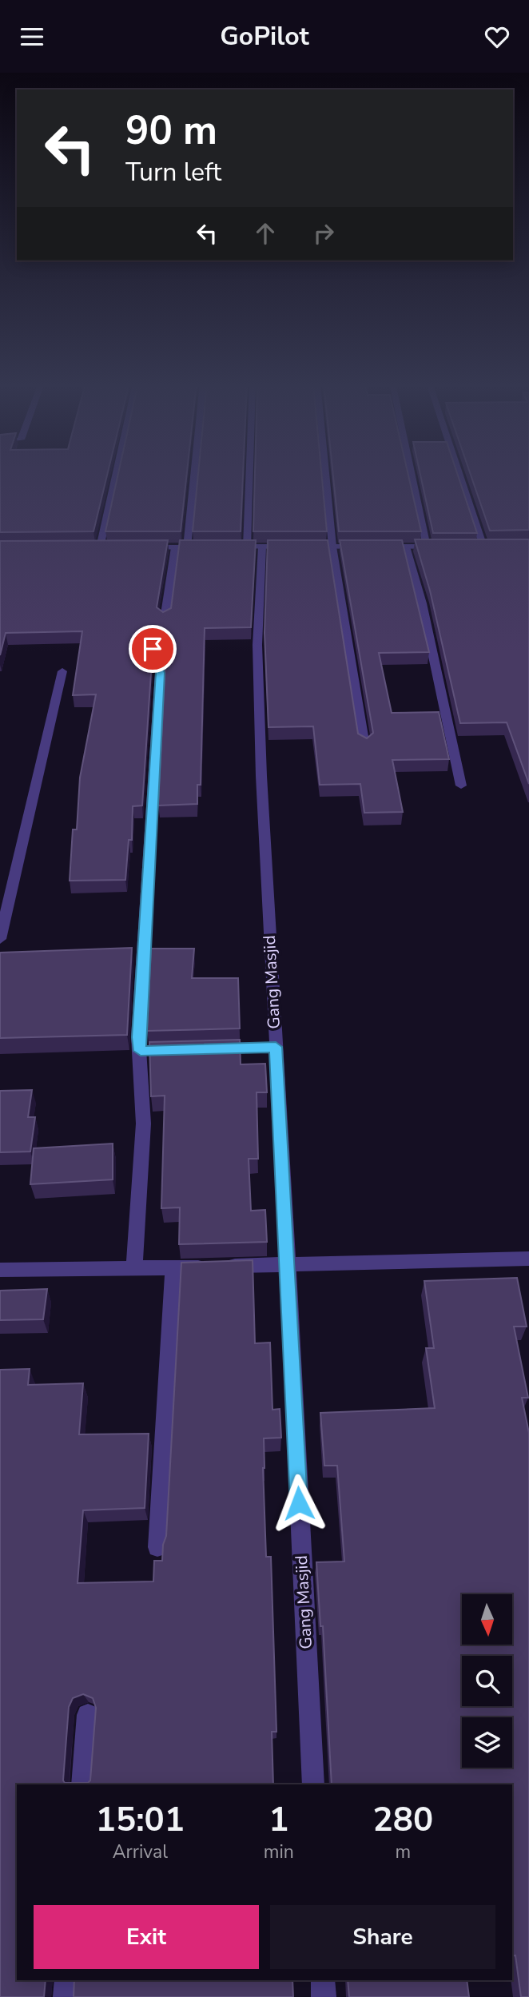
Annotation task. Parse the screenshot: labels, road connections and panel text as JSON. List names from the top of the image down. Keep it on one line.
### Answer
{"streets":{"street":["Gang Masjid"]},"north":"bottom","page":{"header":"GoPilot","turn":["90 m","Turn left"],"eta":["15:01","Arrival","1","min","280","m"],"buttons":["Exit","Share"]}}
